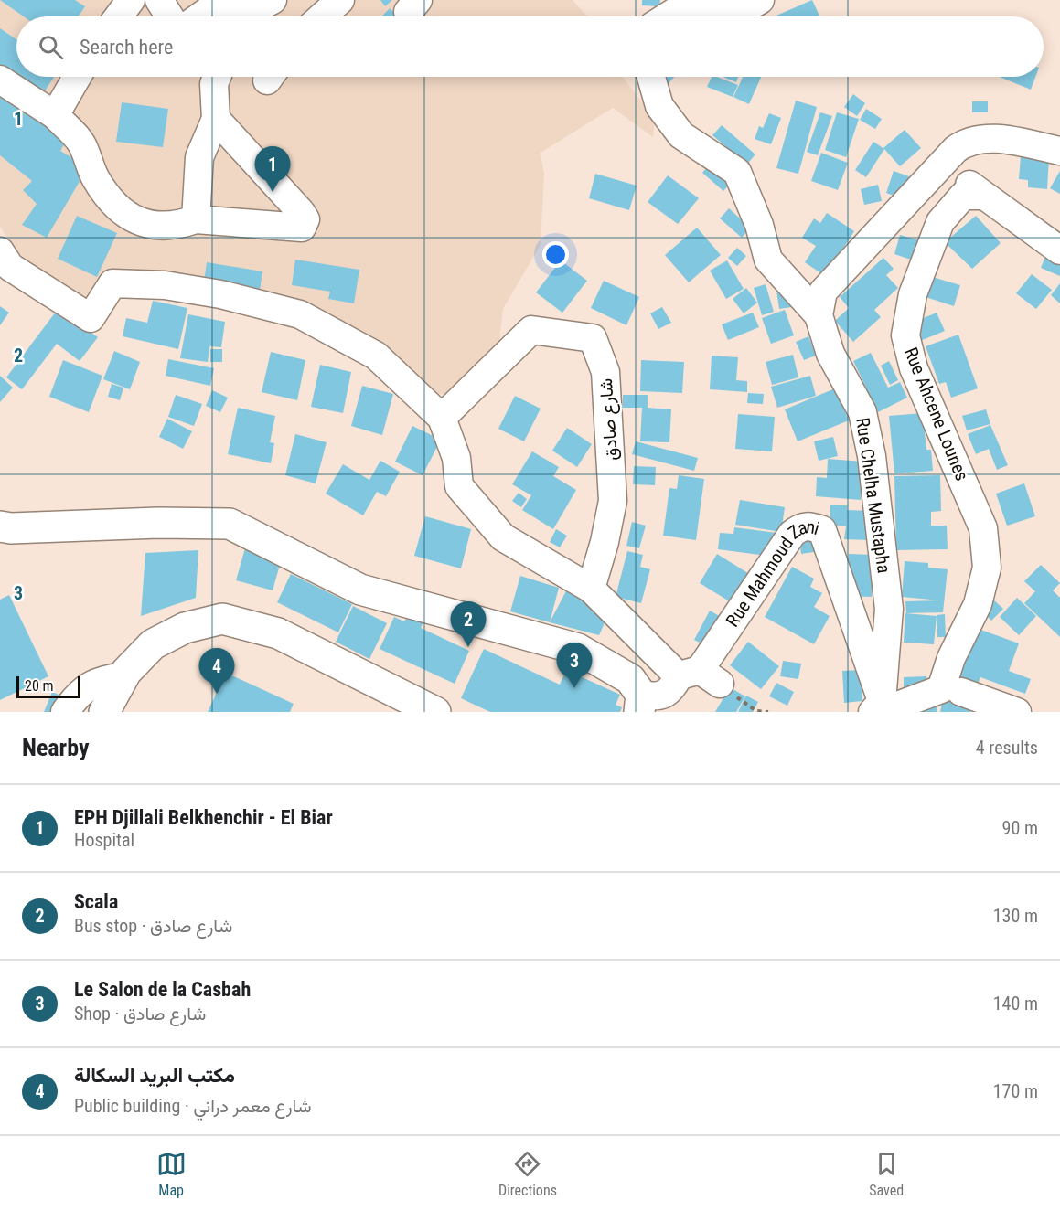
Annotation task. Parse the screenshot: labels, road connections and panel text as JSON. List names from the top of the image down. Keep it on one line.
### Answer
{"streets":{"street":["Rue Ahcene Lounes","شارع صادق","Rue Chelha Mustapha","Rue Mahmoud Zani"]},"crossings":[["Rue Ahcene Lounes","Rue Chelha Mustapha"],["Rue Ahcene Lounes","Rue Mahmoud Zani"],["Rue Chelha Mustapha","Rue Mahmoud Zani"]],"scale_bar":"20 m","page":{"search":"Search here","pins":["1","2","3","4"],"scale":"20 m","heading":["Nearby","4 results"],"list":[{"mark":"1","name":"EPH Djillali Belkhenchir - El Biar","note":"Hospital","value":"90 m"},{"mark":"2","name":"Scala","note":"Bus stop · شارع صادق","value":"130 m"},{"mark":"3","name":"Le Salon de la Casbah","note":"Shop · شارع صادق","value":"140 m"},{"mark":"4","name":"مكتب البريد السكالة","note":"Public building · شارع معمر دراني","value":"170 m"}],"nav":["Map","Directions","Saved"]},"grid":{"rows":["1","2","3"]}}
